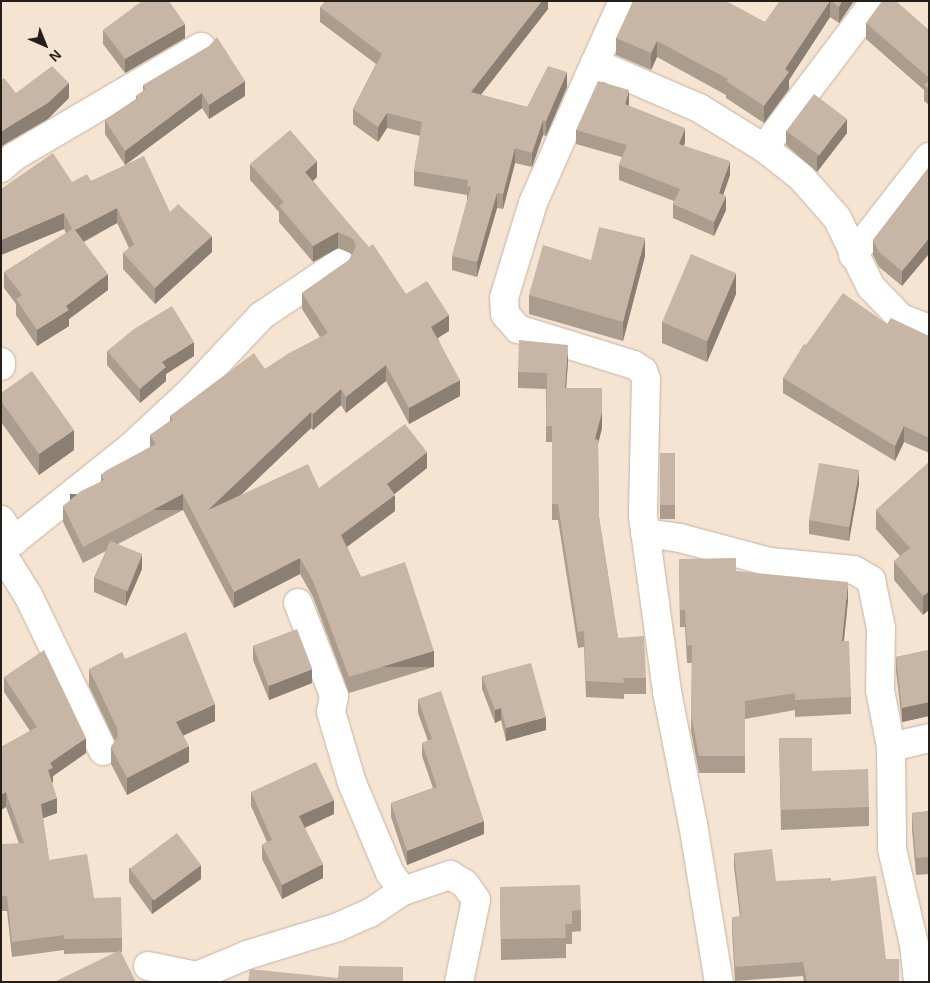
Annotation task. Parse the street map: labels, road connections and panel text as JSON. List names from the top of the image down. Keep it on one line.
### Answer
{"north":"bottom right"}
